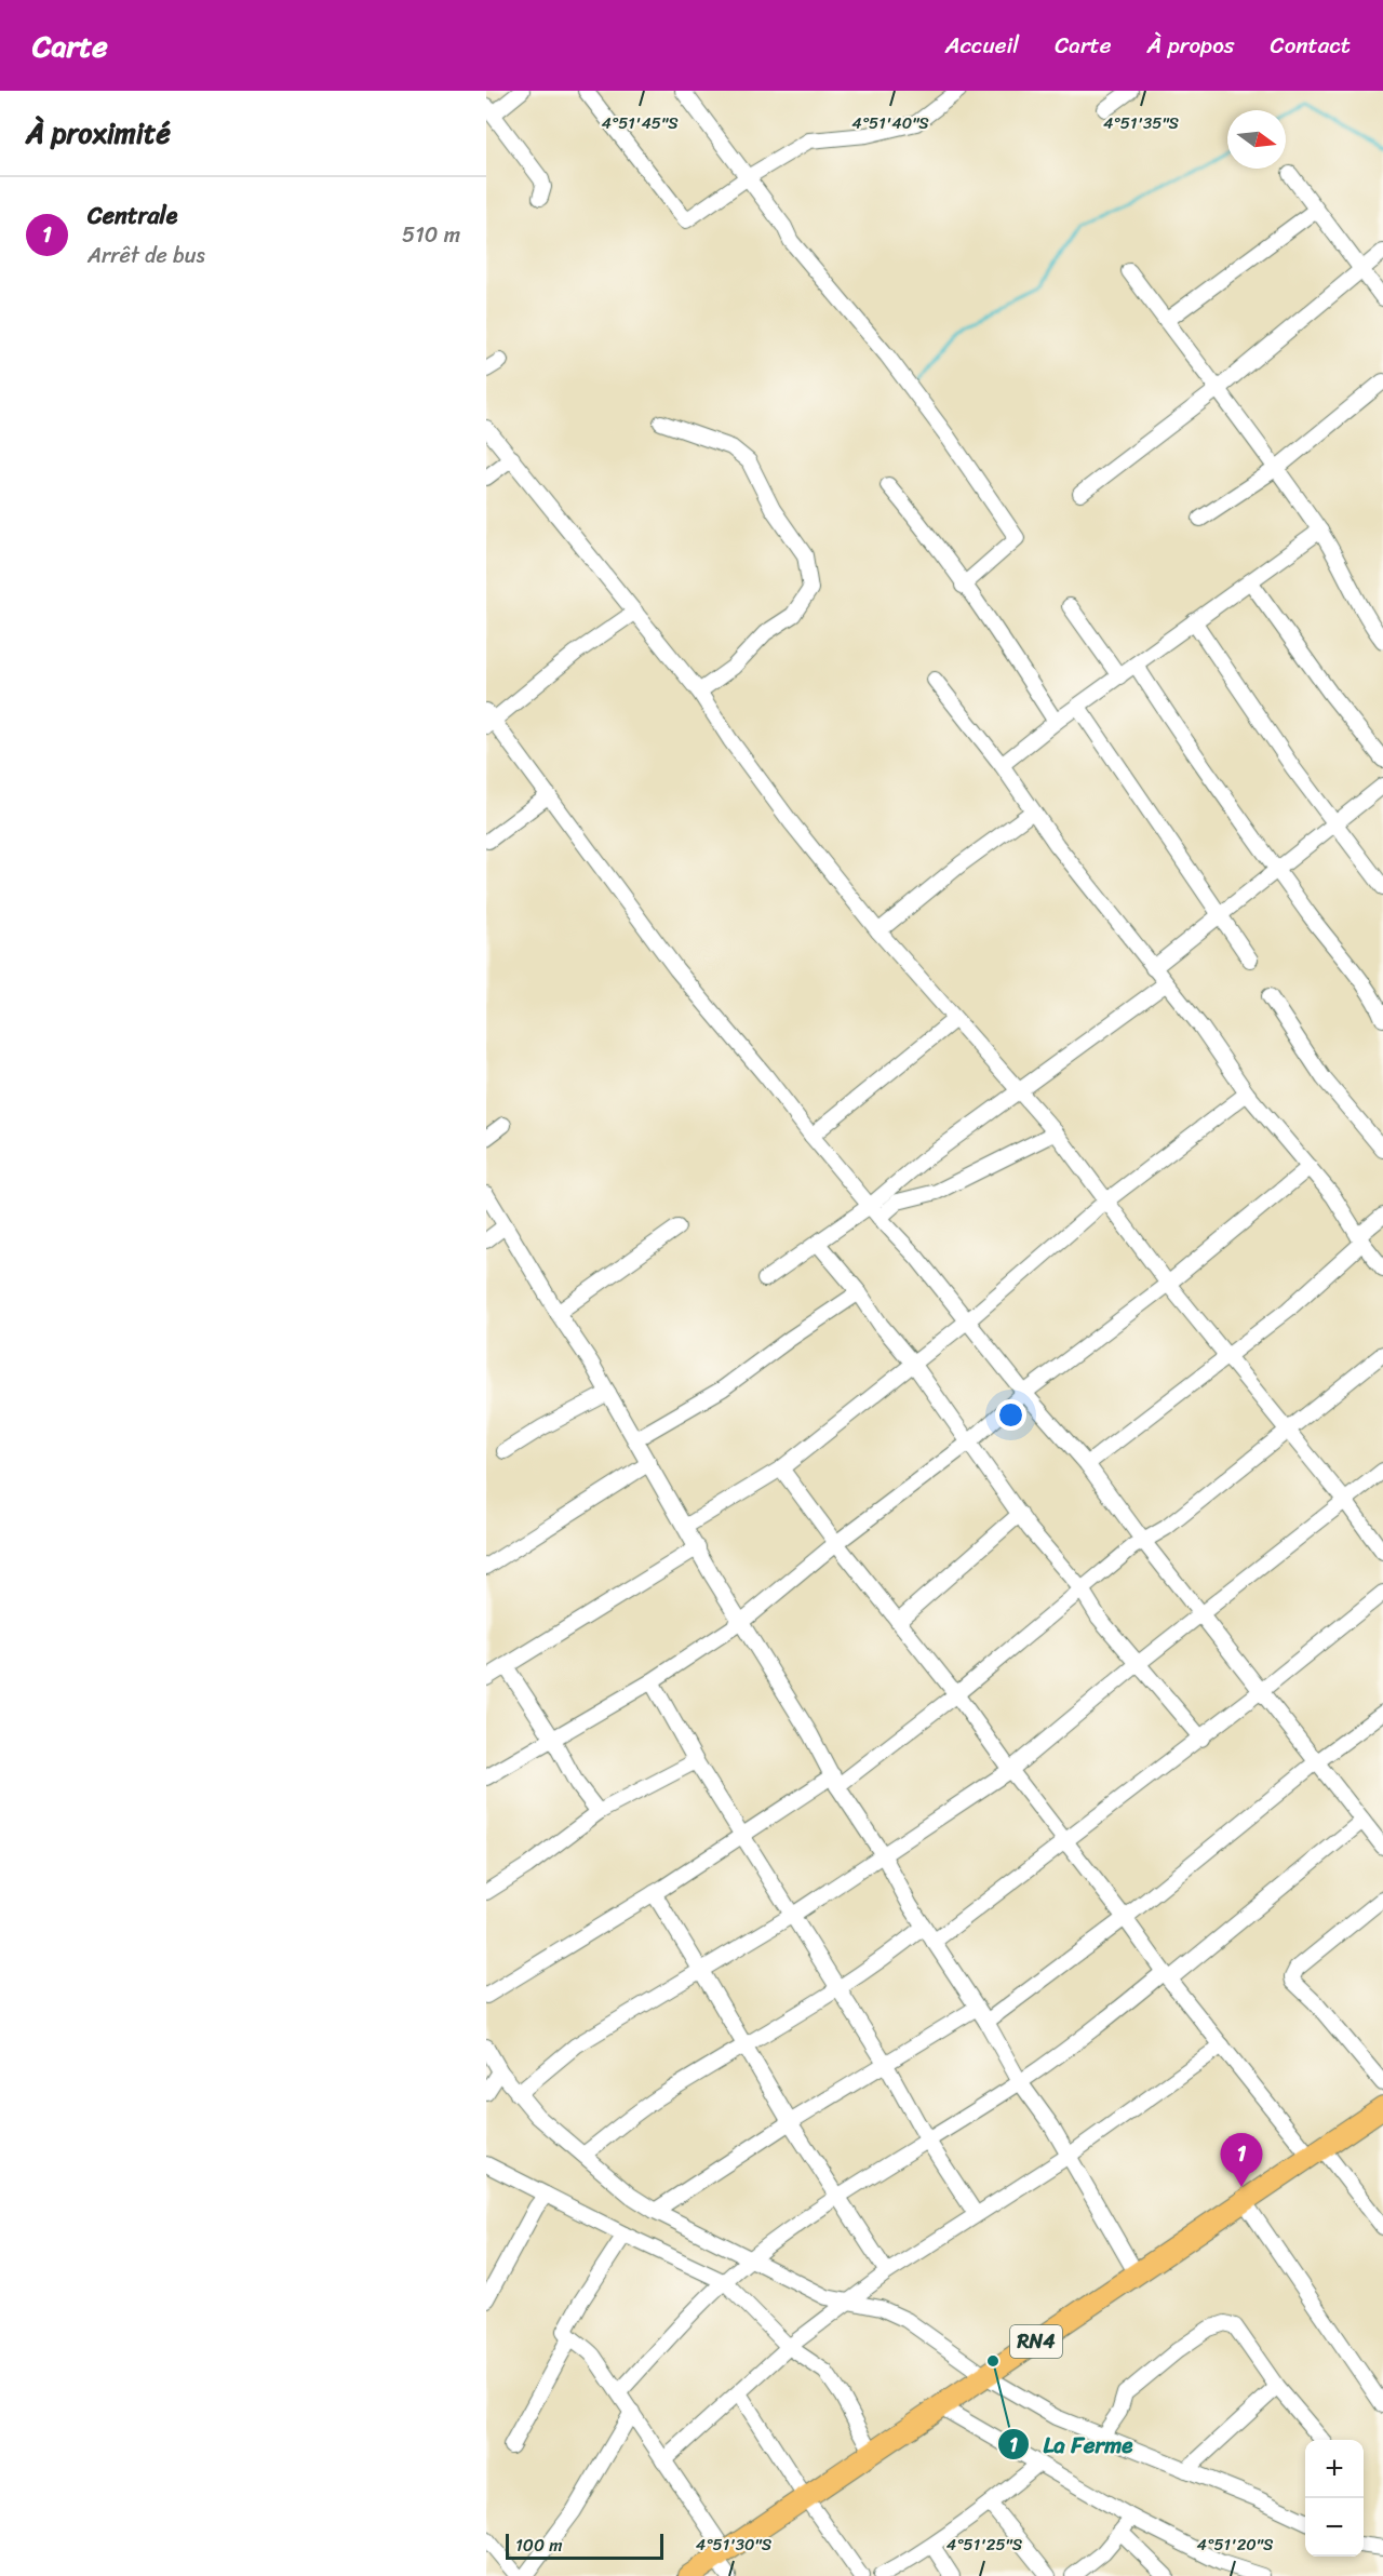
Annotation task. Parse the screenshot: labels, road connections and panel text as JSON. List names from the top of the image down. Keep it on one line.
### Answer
{"streets":{"highway":["RN4"]},"places":["La Ferme"],"scale_bar":"100 m","north":"right","page":{"header":"Carte","nav":["Accueil","Carte","À propos","Contact"],"heading":"À proximité","list":[{"mark":"1","name":"Centrale","note":"Arrêt de bus","value":"510 m"}],"pins":"1","map_buttons":["+","−"],"scale":"100 m"},"coordinates":["4°51'45\"S","4°51'40\"S","4°51'35\"S","4°51'30\"S","4°51'25\"S","4°51'20\"S"]}
